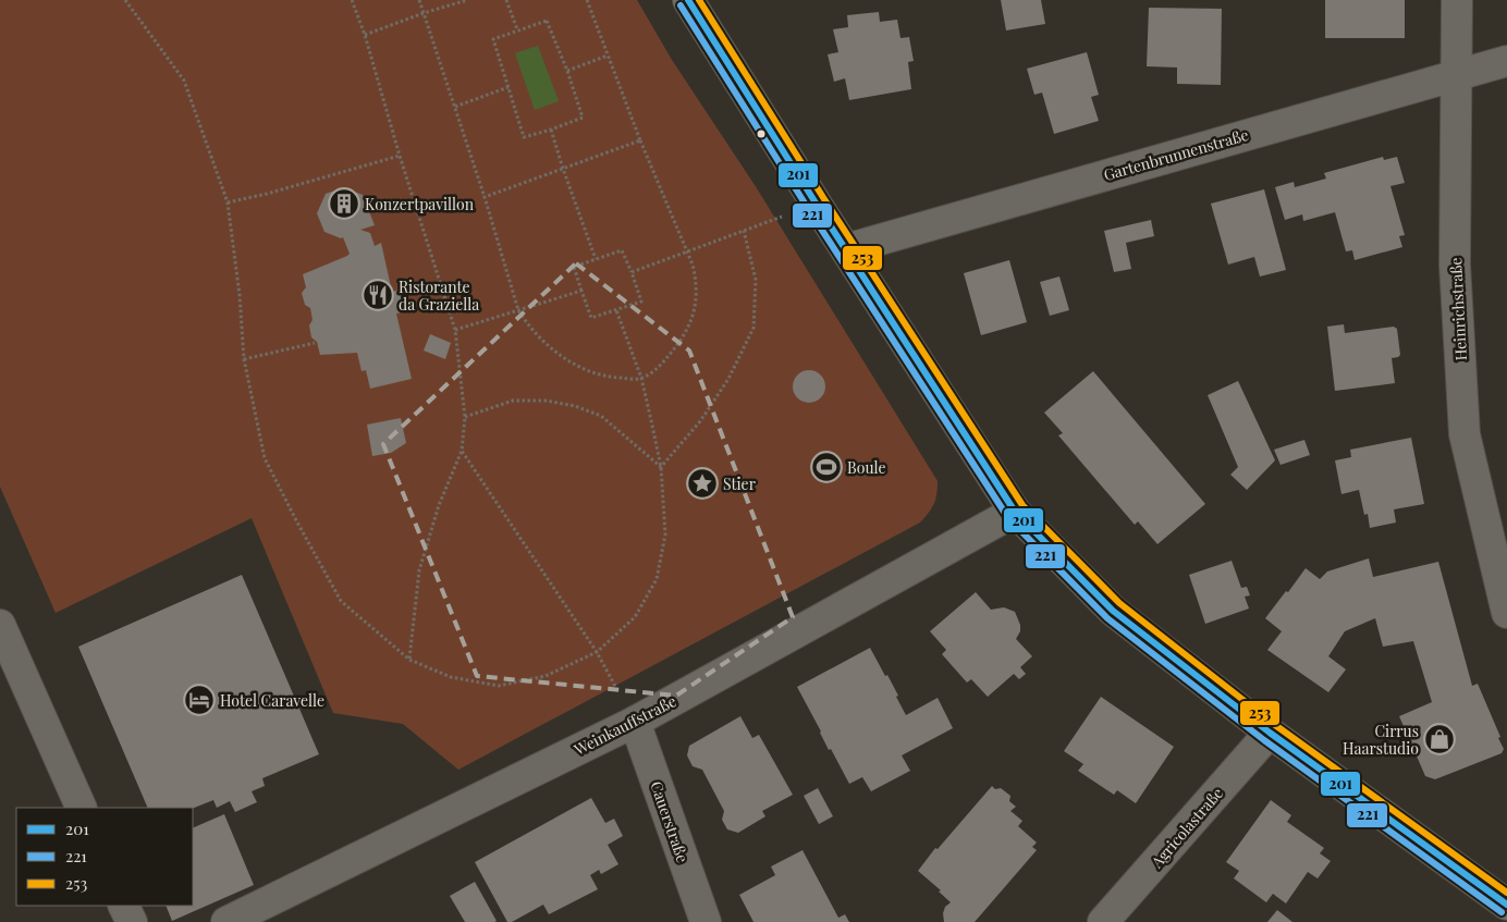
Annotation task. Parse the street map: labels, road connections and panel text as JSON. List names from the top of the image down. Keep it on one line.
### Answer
{"streets":{"street":["Gartenbrunnenstraße","Heinrichstraße","Weinkauffstraße","Cauerstraße","Agricolastraße"]},"crossings":[["Gartenbrunnenstraße","Heinrichstraße"],["Weinkauffstraße","Cauerstraße"]],"places":{"building":["Konzertpavillon"],"restaurant":["Ristorante da Graziella"],"sports":["Boule"],"place":["Stier"],"hotel":["Hotel Caravelle"],"shop":["Cirrus Haarstudio"]},"lines":["transit line 201","transit line 253","transit line 221"],"legend":["201","221","253"]}
